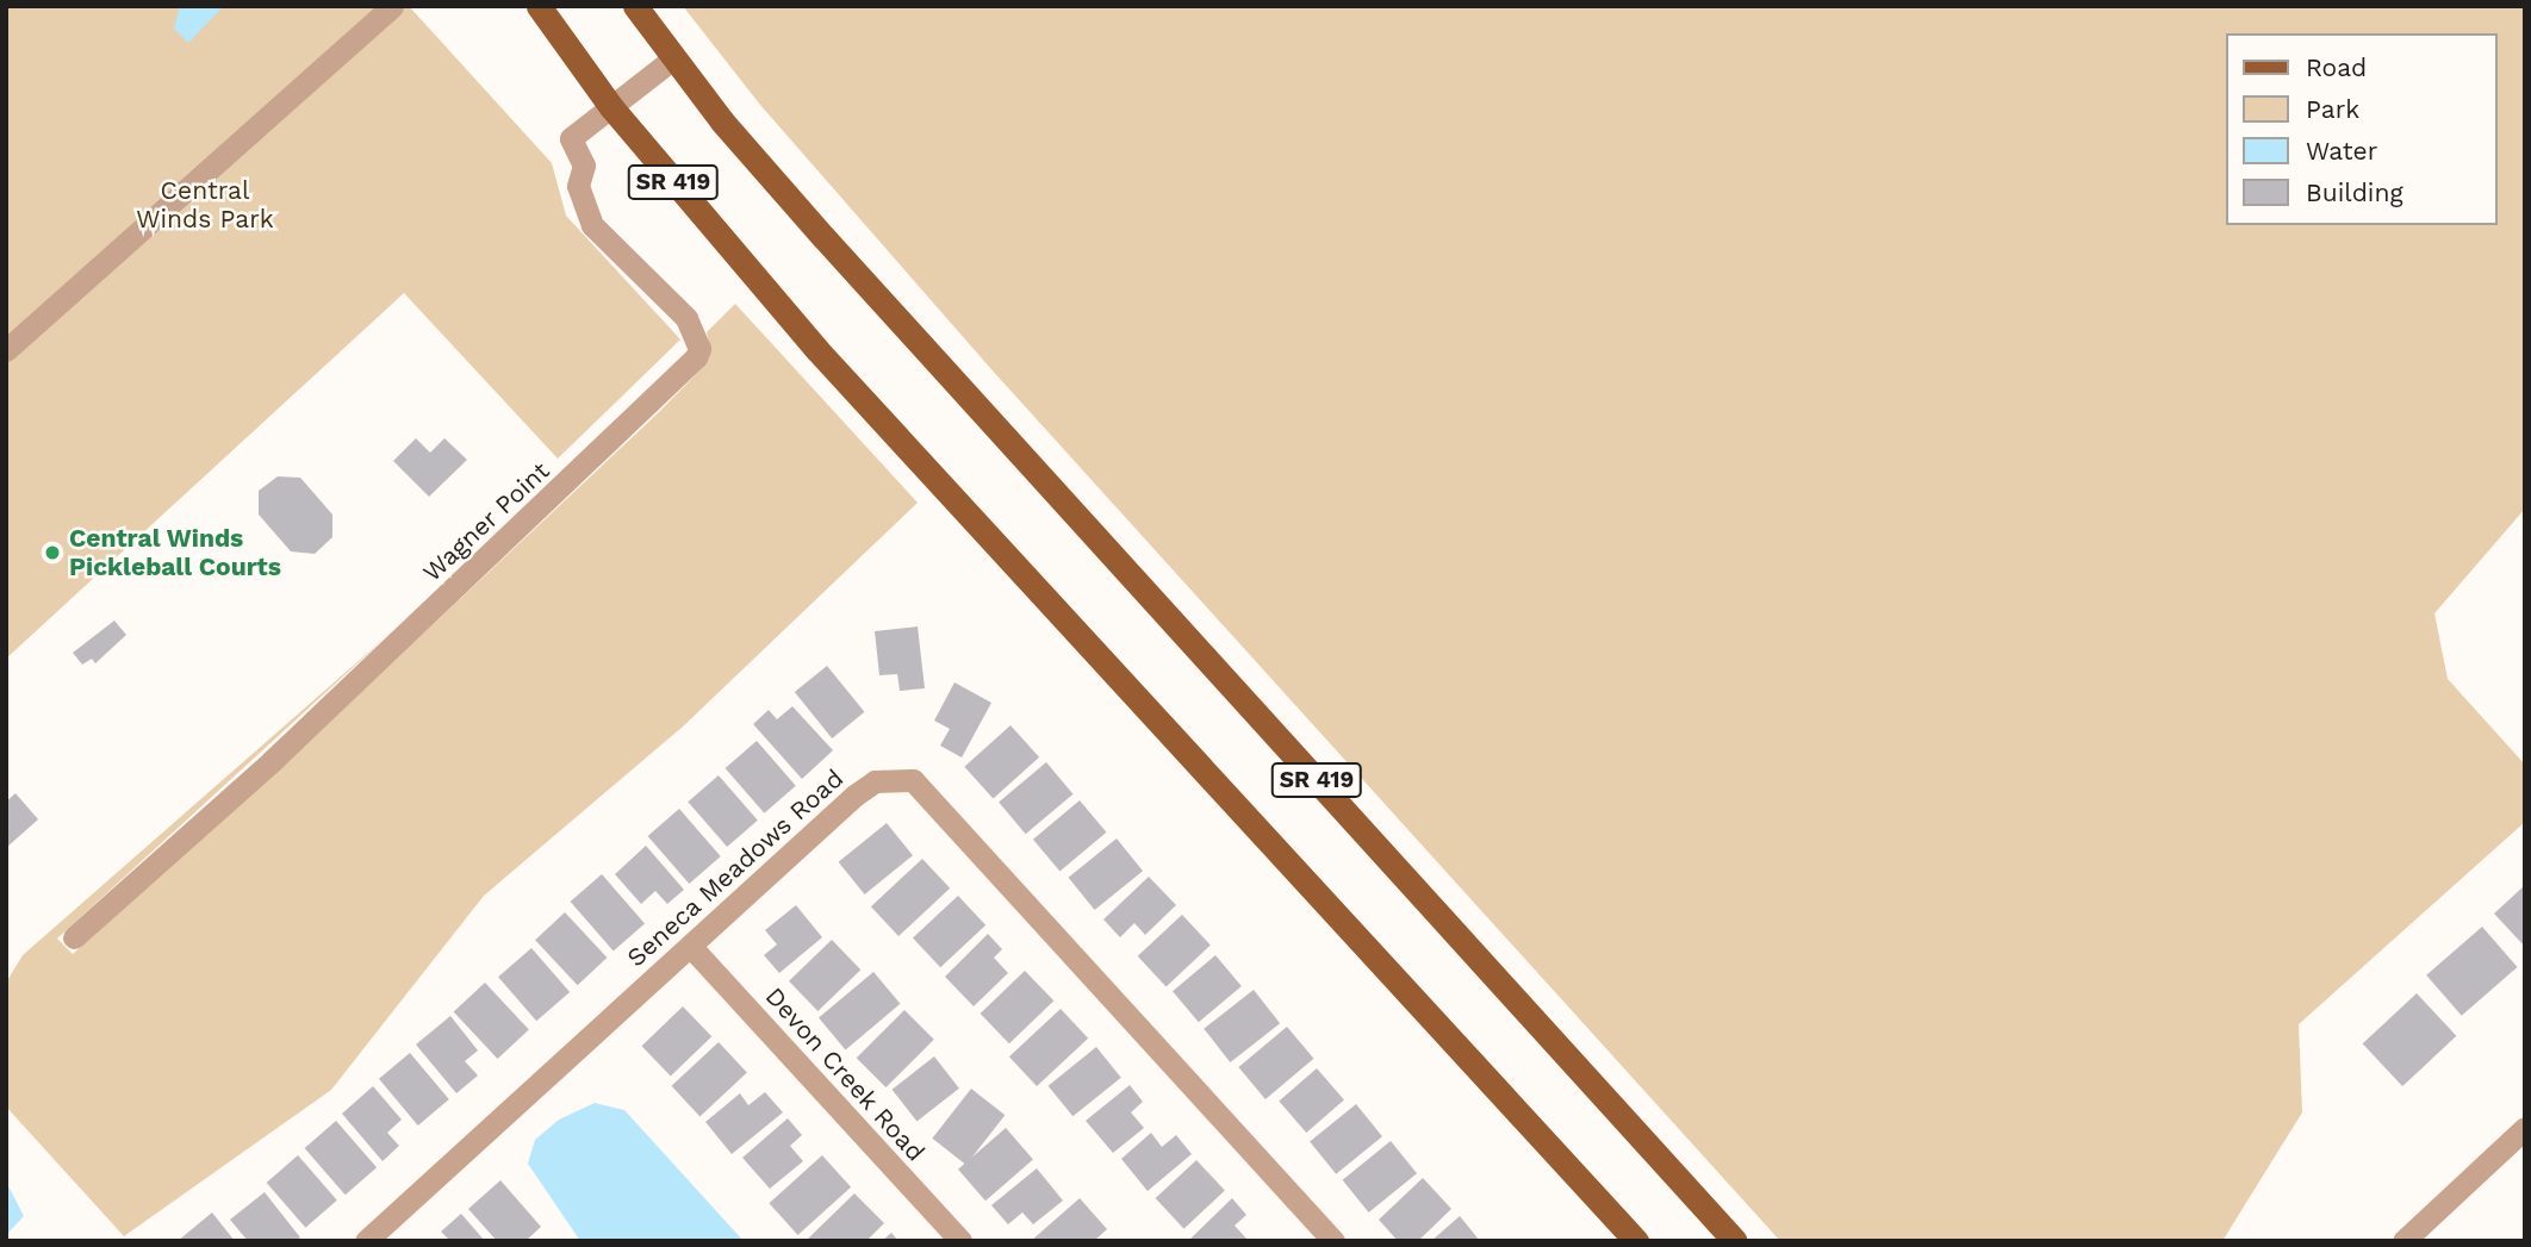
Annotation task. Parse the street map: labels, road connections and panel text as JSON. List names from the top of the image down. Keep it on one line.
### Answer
{"streets":{"main road":["SR 419"],"street":["Wagner Point","Seneca Meadows Road","Devon Creek Road"]},"crossings":[["SR 419","Wagner Point"],["Seneca Meadows Road","Devon Creek Road"]],"parks":["Central Winds Park"],"places":["Central Winds Pickleball Courts"],"legend":["Road","Park","Water","Building"]}
